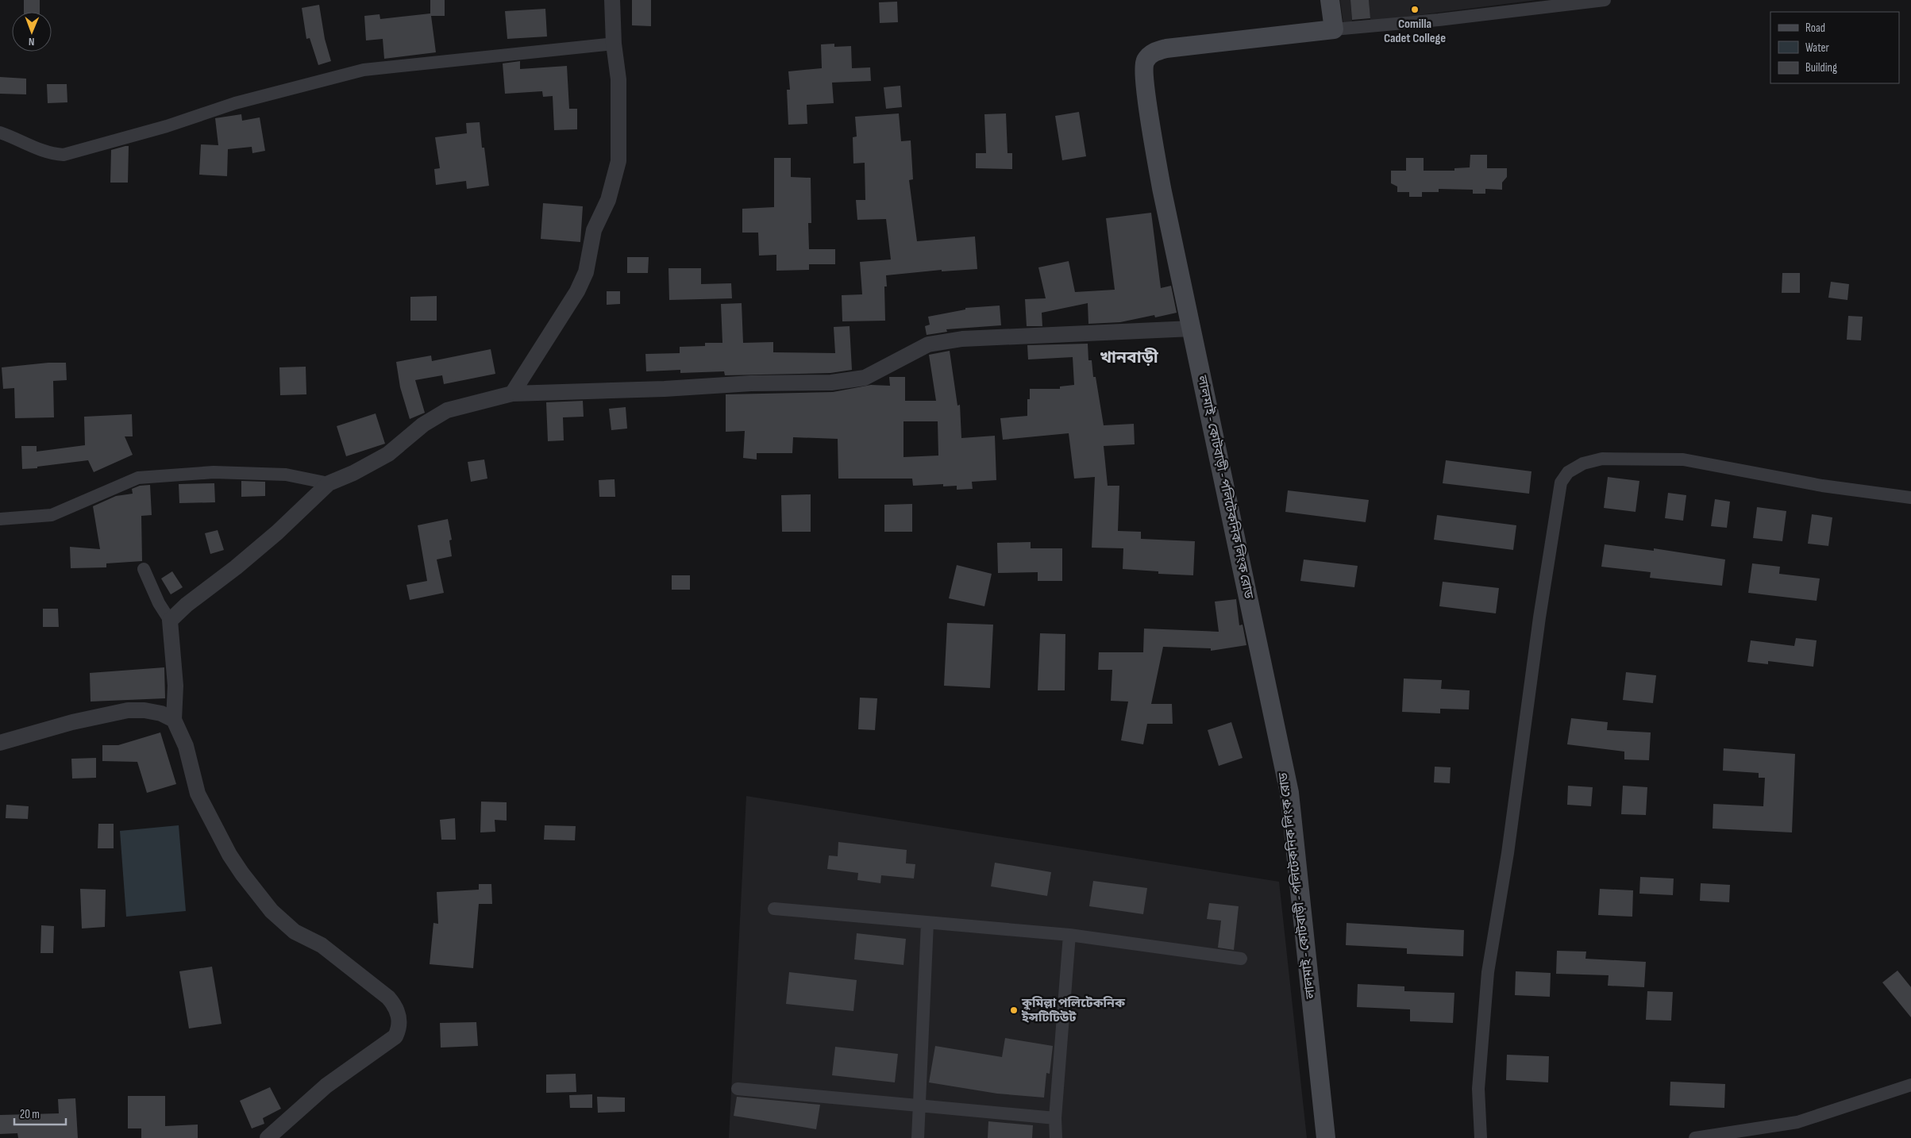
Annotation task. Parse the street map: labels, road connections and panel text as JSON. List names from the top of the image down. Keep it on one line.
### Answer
{"streets":{"main road":["লালমাই - কোটবাড়ী - পলিটেকনিক লিংক রোড"]},"districts":["খানবাড়ী"],"places":["Comilla Cadet College","কুমিল্লা পলিটেকনিক ইন্সটিটিউট"],"legend":["Road","Water","Building"],"scale_bar":"20 m","north":"bottom"}
